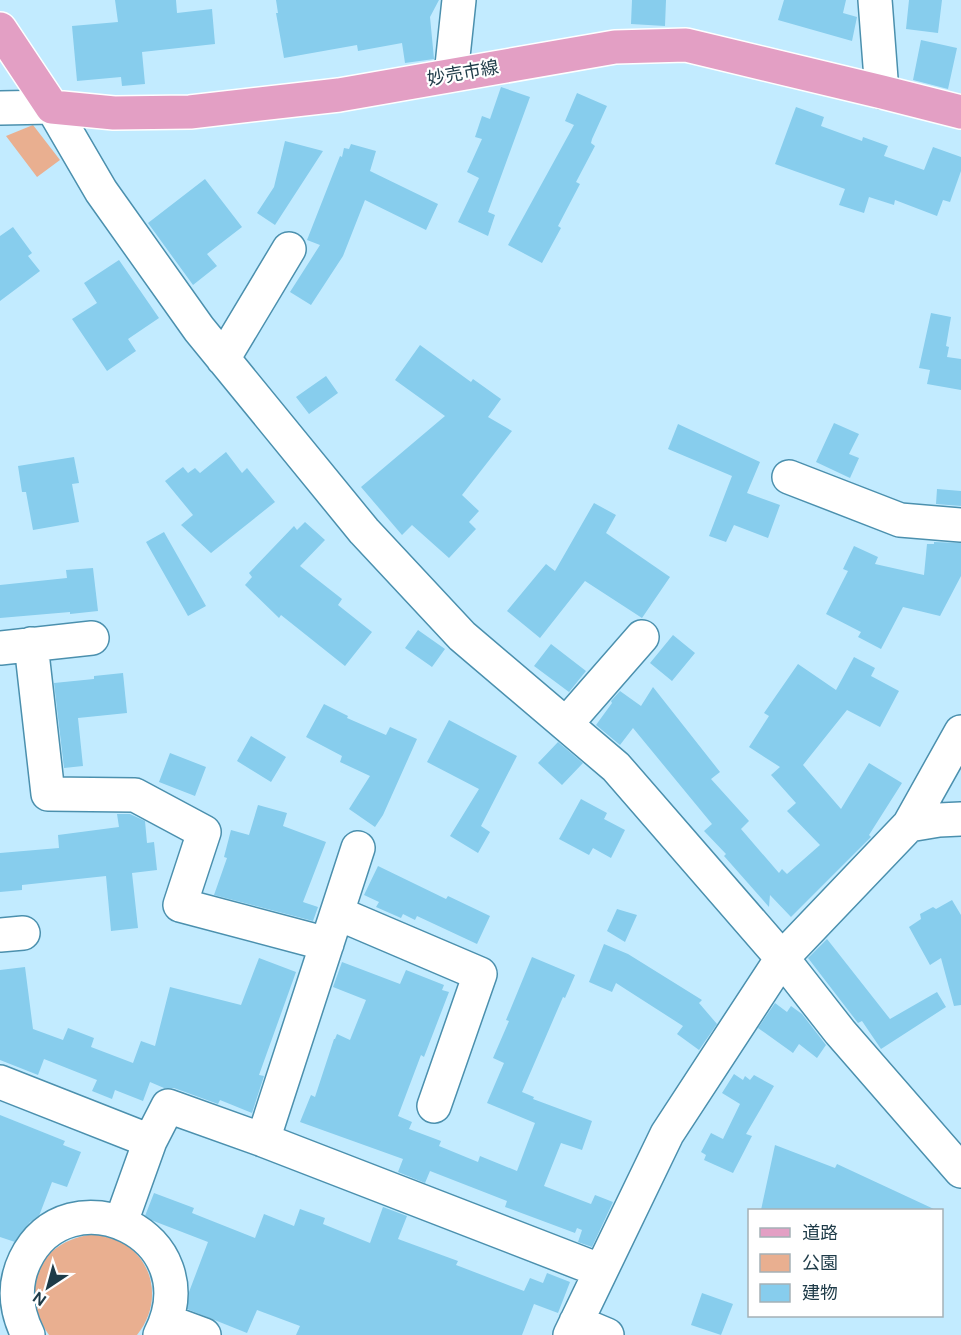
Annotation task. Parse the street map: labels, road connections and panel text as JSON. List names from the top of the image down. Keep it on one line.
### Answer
{"streets":{"main road":["妙売市線"]},"legend":["道路","公園","建物"],"north":"bottom left"}
